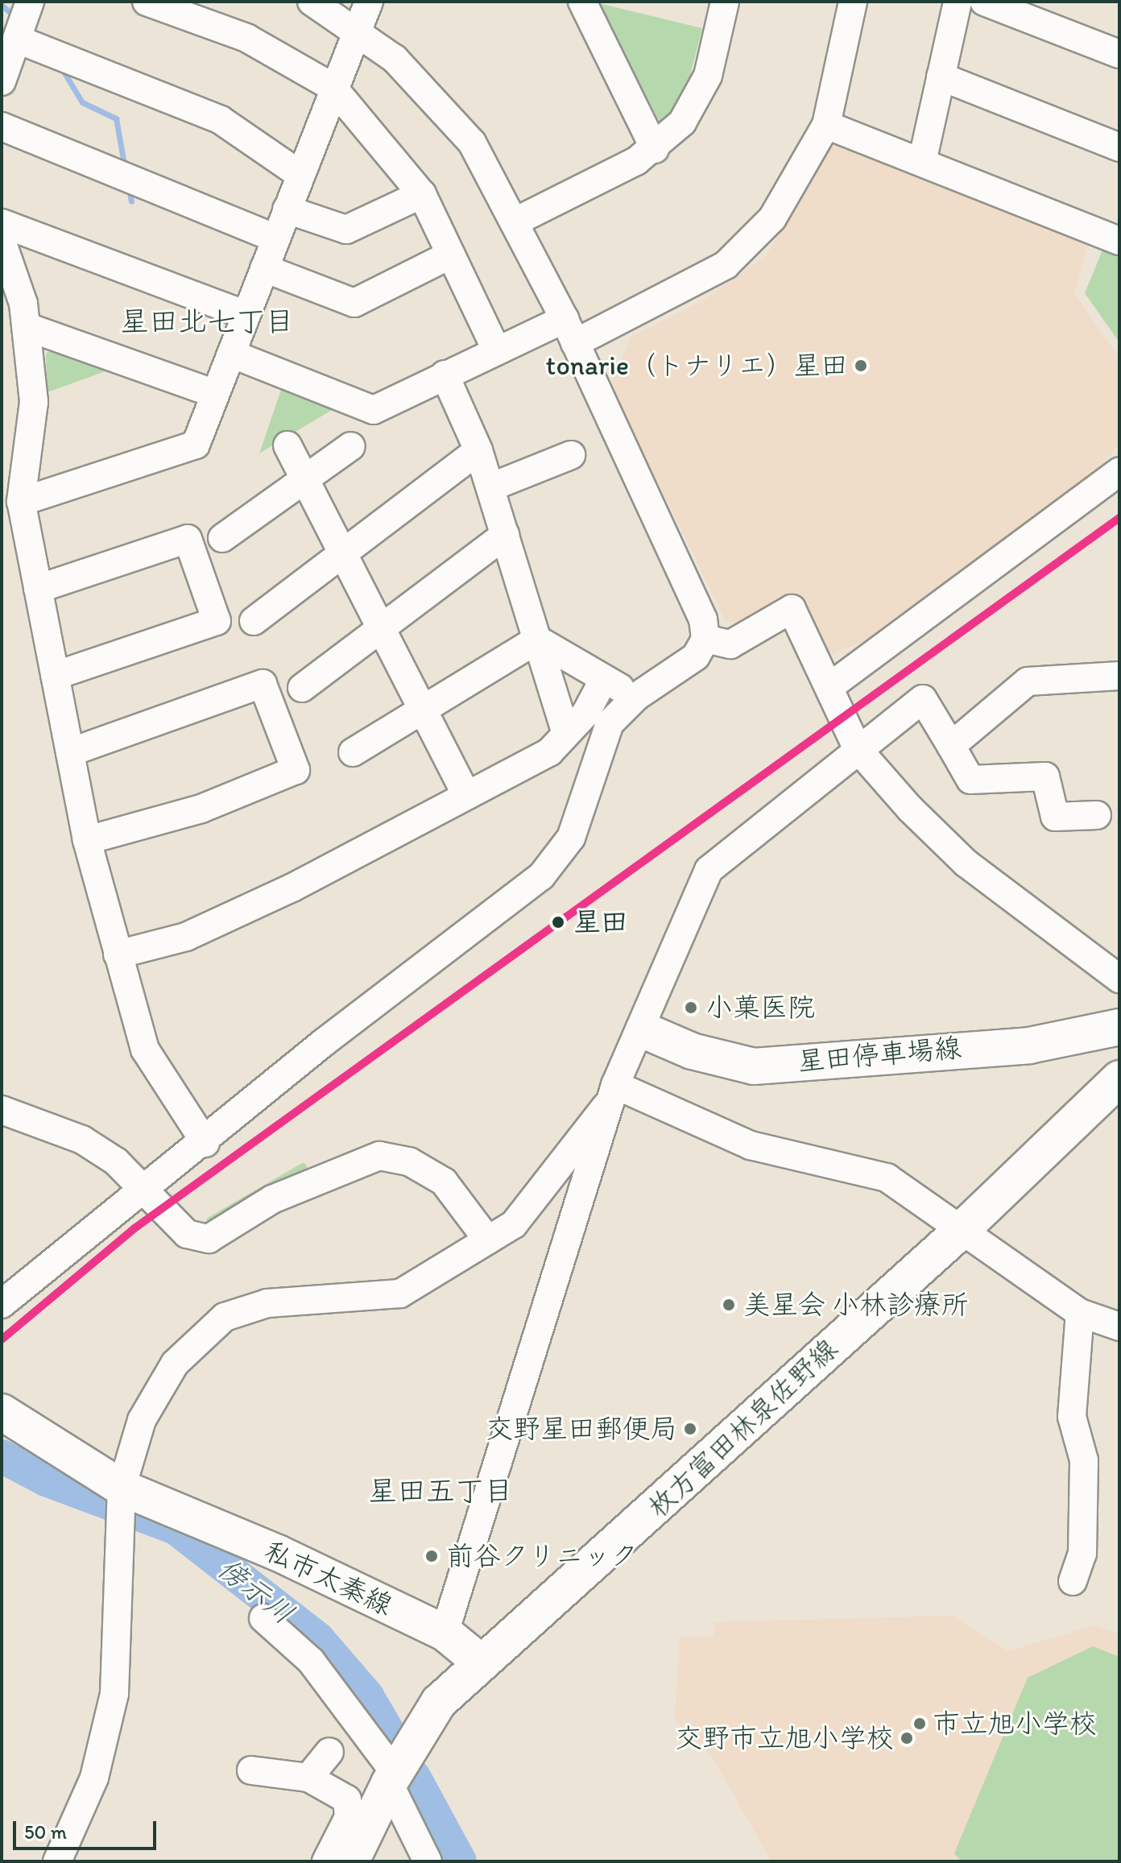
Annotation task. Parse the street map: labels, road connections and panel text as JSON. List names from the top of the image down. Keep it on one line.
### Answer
{"streets":{"main road":["星田停車場線","枚方富田林泉佐野線","私市太秦線"]},"crossings":[["枚方富田林泉佐野線","私市太秦線"]],"districts":["星田北七丁目","星田五丁目"],"water":["傍示川"],"places":["tonarie（トナリエ）星田","星田","小菓医院","美星会 小林診療所","交野星田郵便局","前谷クリニック","市立旭小学校","交野市立旭小学校"],"scale_bar":"50 m"}
